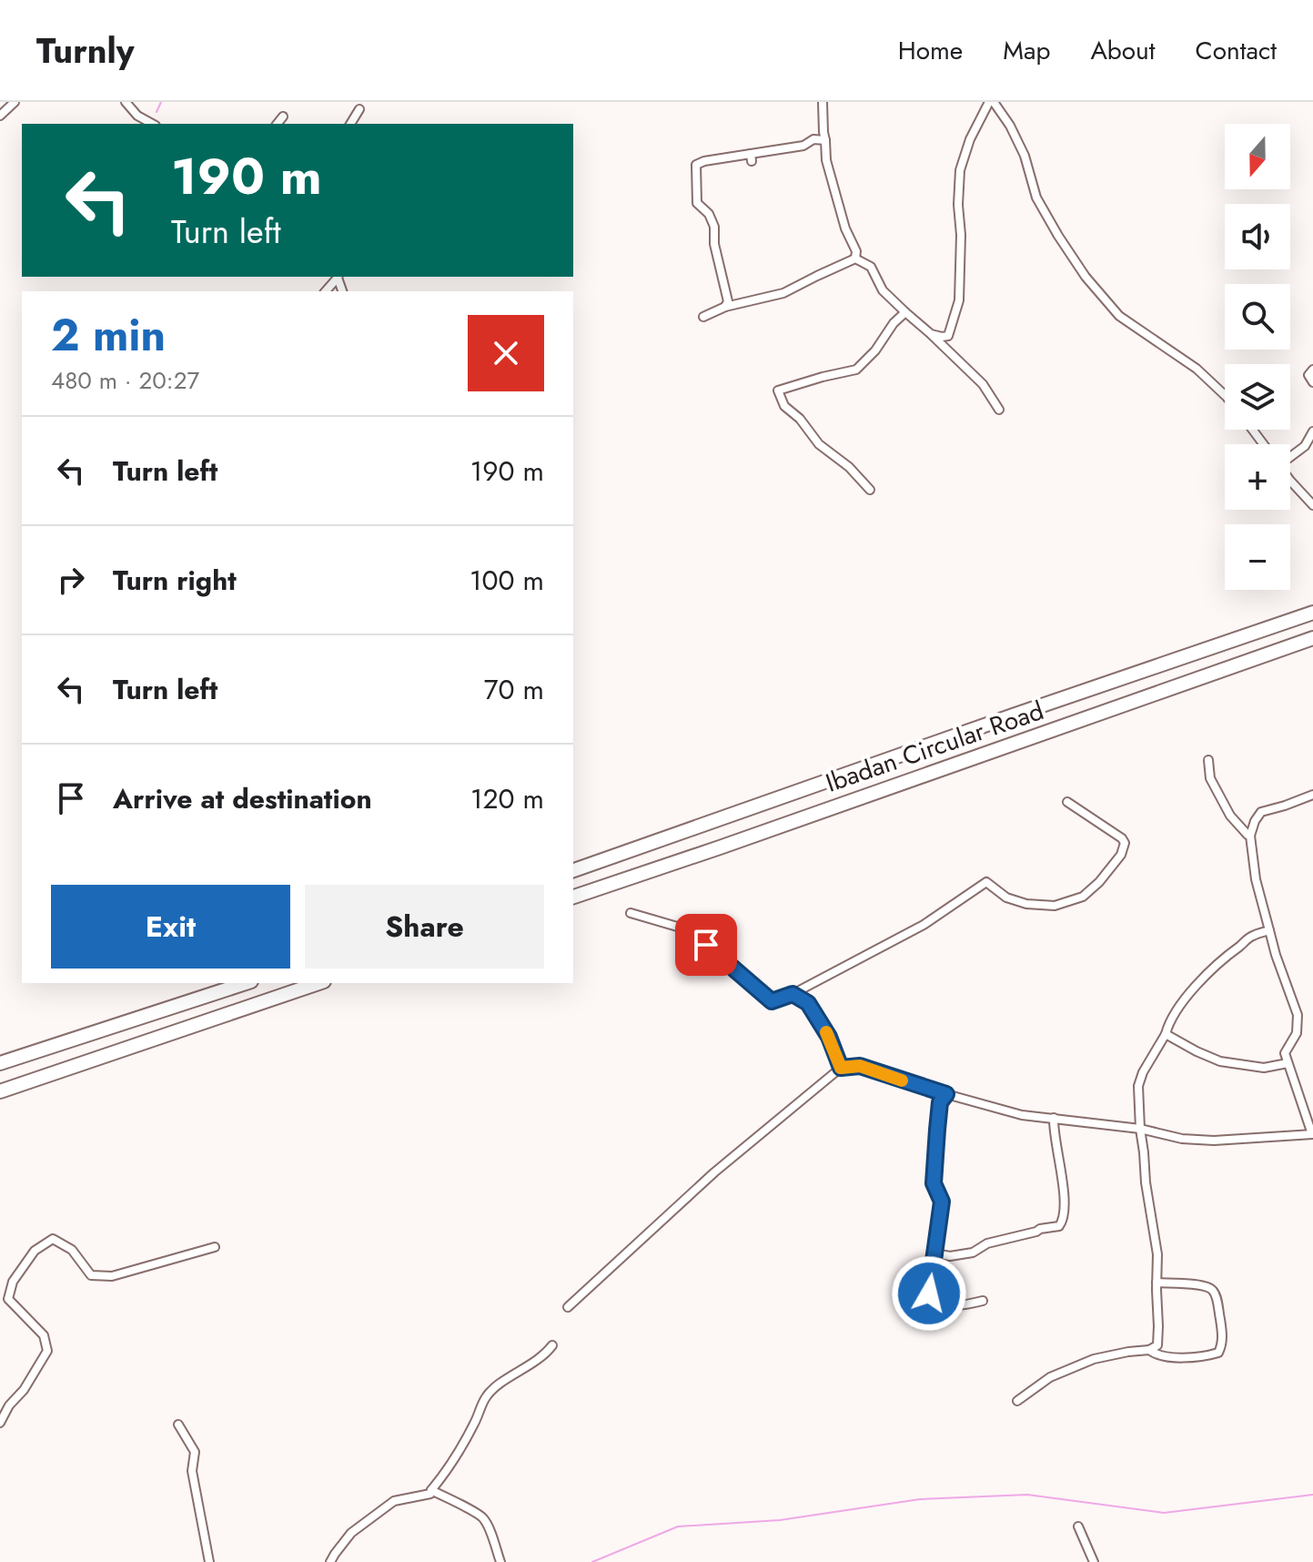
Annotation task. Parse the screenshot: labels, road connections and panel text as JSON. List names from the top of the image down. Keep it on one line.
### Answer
{"streets":{"highway":["Ibadan Circular Road"]},"north":"bottom","page":{"header":"Turnly","nav":["Home","Map","About","Contact"],"map_buttons":["+","−"],"turn":["190 m","Turn left"],"heading":["2 min","480 m · 20:27"],"list":[{"name":"Turn left","value":"190 m"},{"name":"Turn right","value":"100 m"},{"name":"Turn left","value":"70 m"},{"name":"Arrive at destination","value":"120 m"}],"buttons":["Exit","Share"]}}
